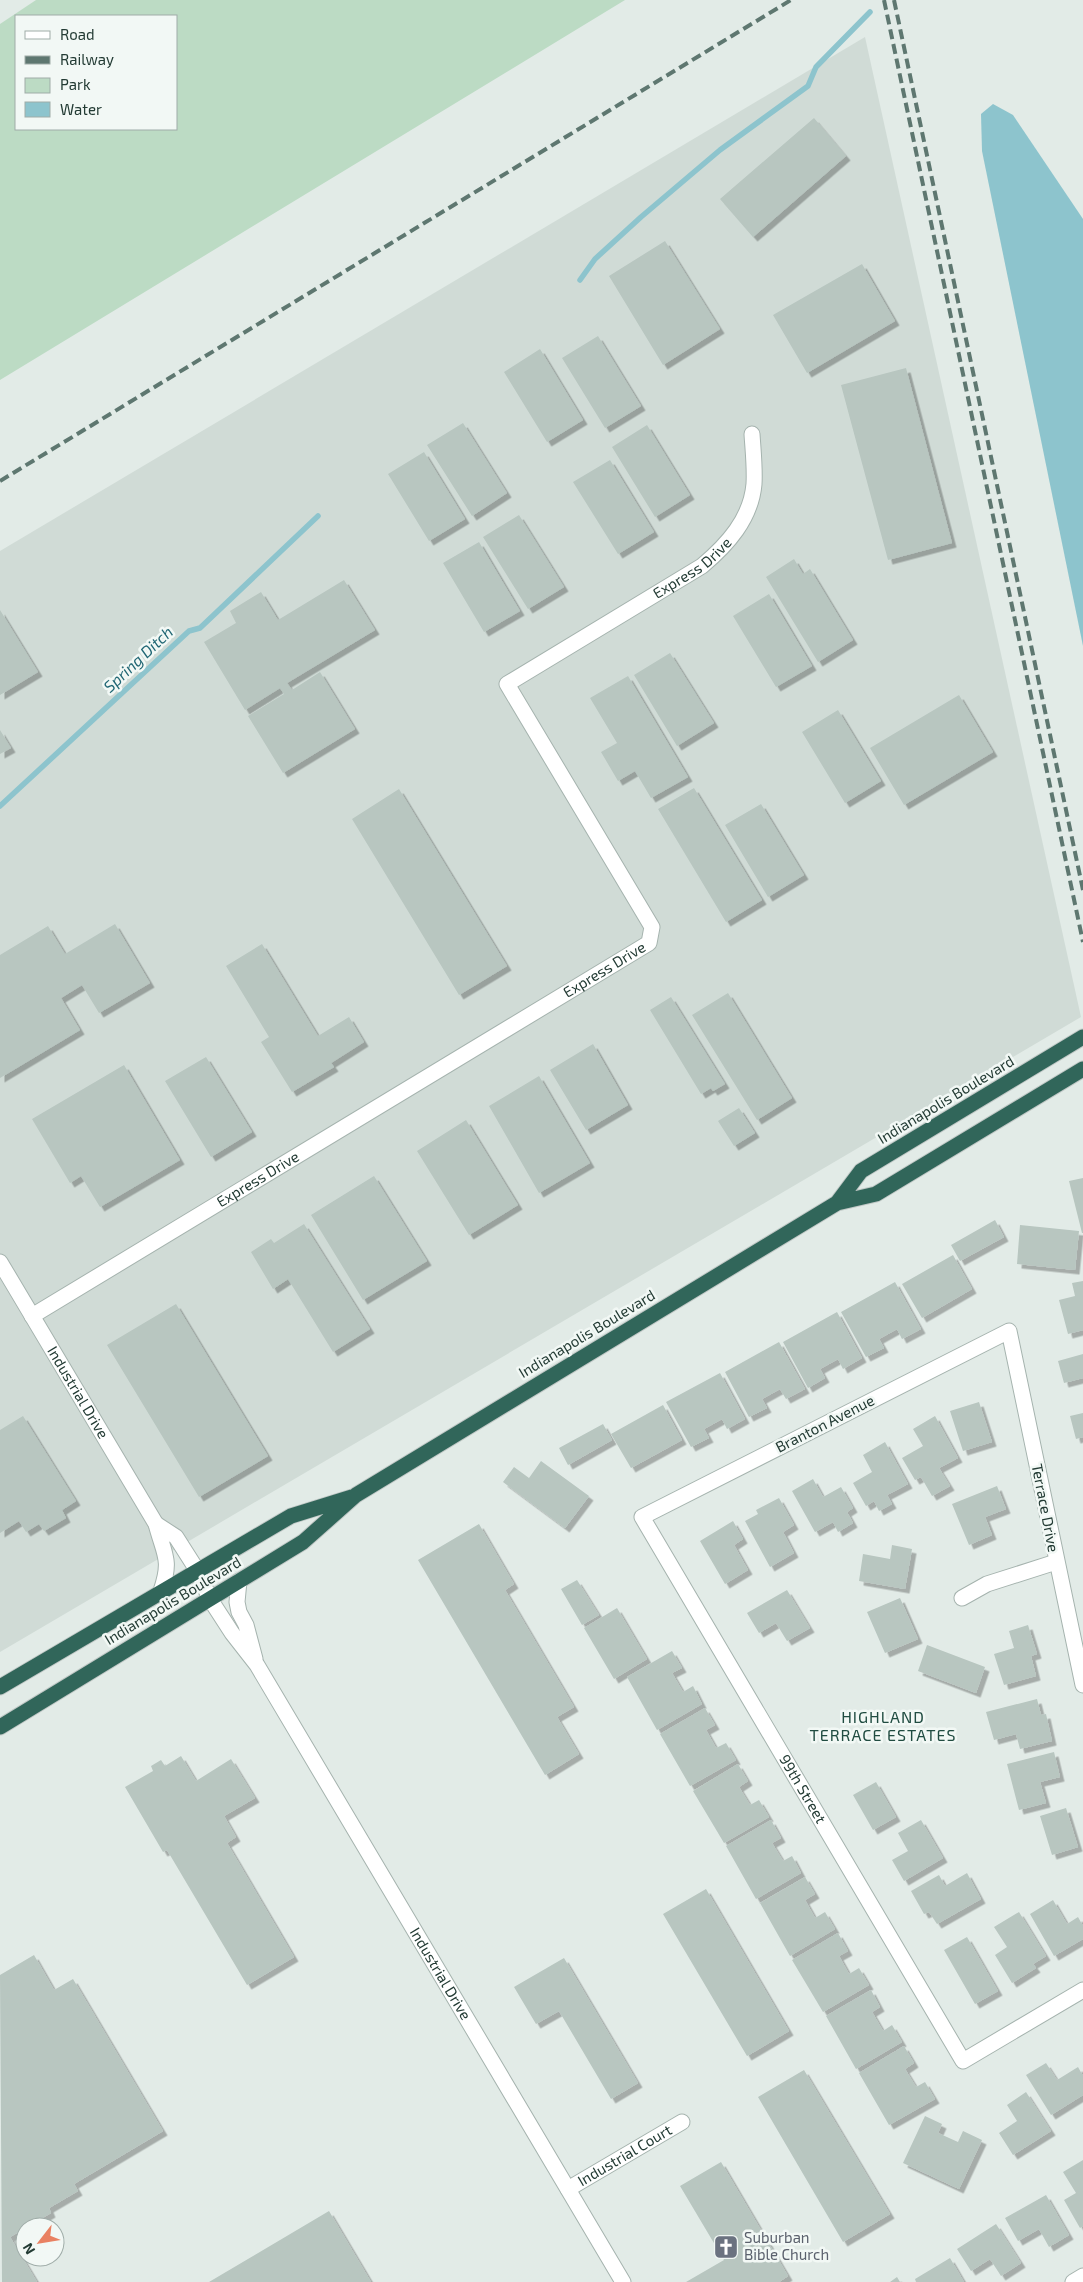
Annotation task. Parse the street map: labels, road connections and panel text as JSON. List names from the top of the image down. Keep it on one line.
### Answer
{"streets":{"highway":["Indianapolis Boulevard"],"street":["Express Drive","Industrial Drive","Branton Avenue","Terrace Drive","99th Street","Industrial Court"]},"crossings":[["Express Drive","Industrial Drive"],["Indianapolis Boulevard","Industrial Drive"],["Industrial Drive","Industrial Court"],["Branton Avenue","Terrace Drive"],["Branton Avenue","99th Street"]],"districts":["HIGHLAND TERRACE ESTATES"],"water":["Spring Ditch"],"places":{"church":["Suburban Bible Church"]},"legend":["Road","Railway","Park","Water"],"north":"bottom left"}
